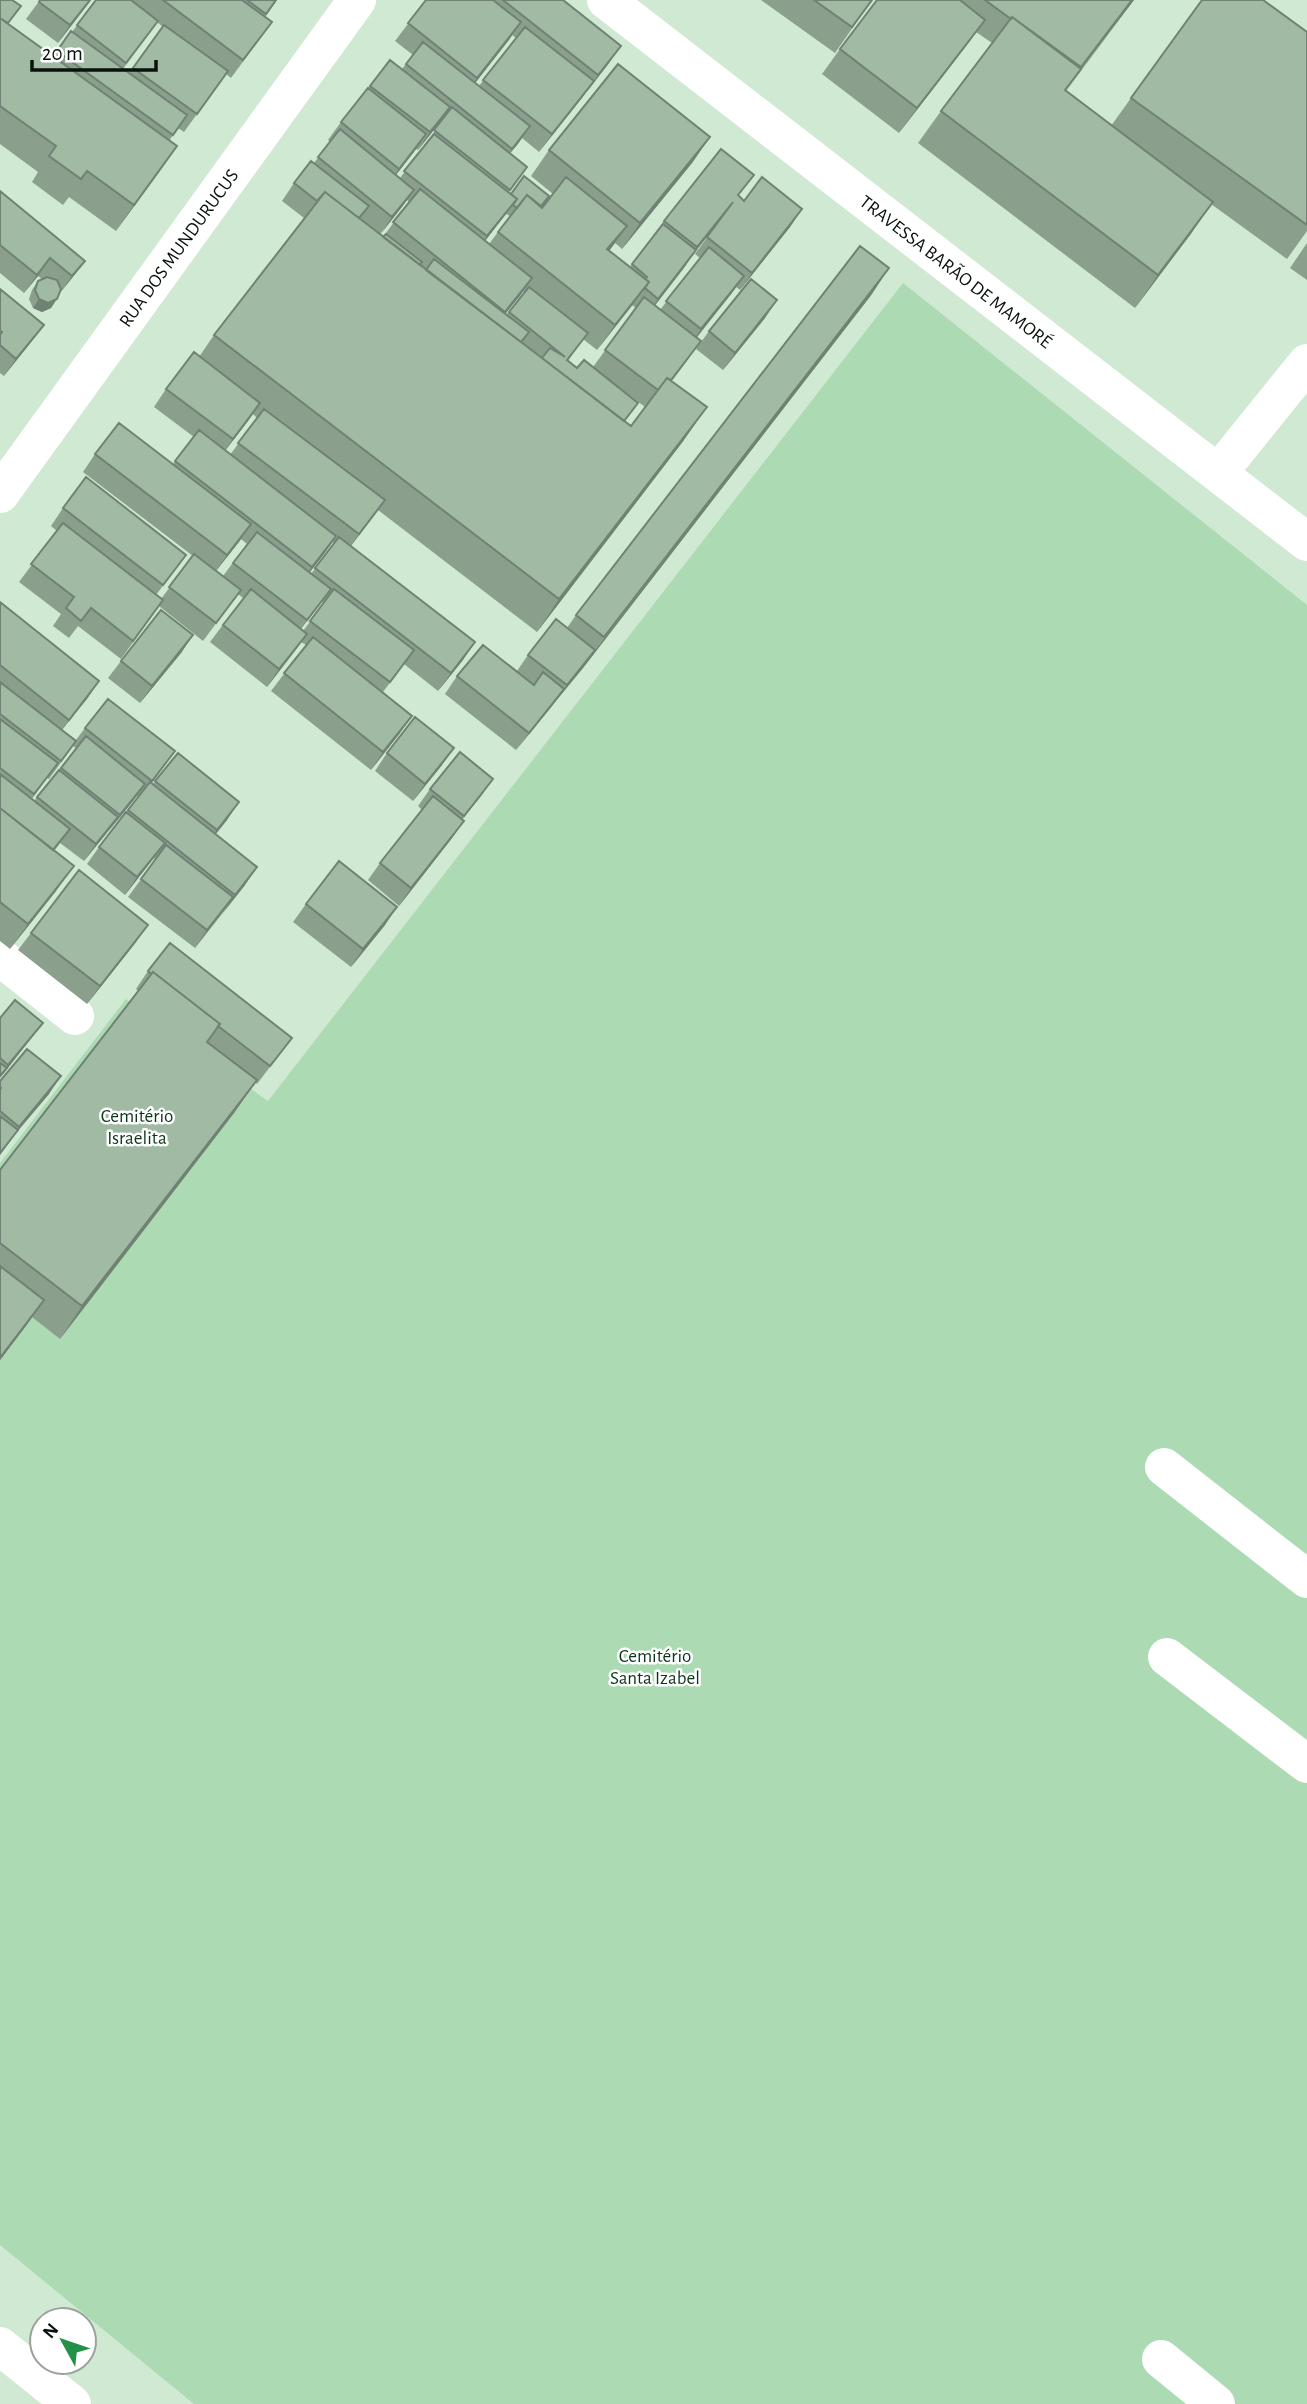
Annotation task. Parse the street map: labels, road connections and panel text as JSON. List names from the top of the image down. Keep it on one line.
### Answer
{"streets":{"street":["RUA DOS MUNDURUCUS","TRAVESSA BARÃO DE MAMORÉ"]},"parks":["Cemitério Israelita","Cemitério Santa Izabel"],"scale_bar":"20 m","north":"top left"}
